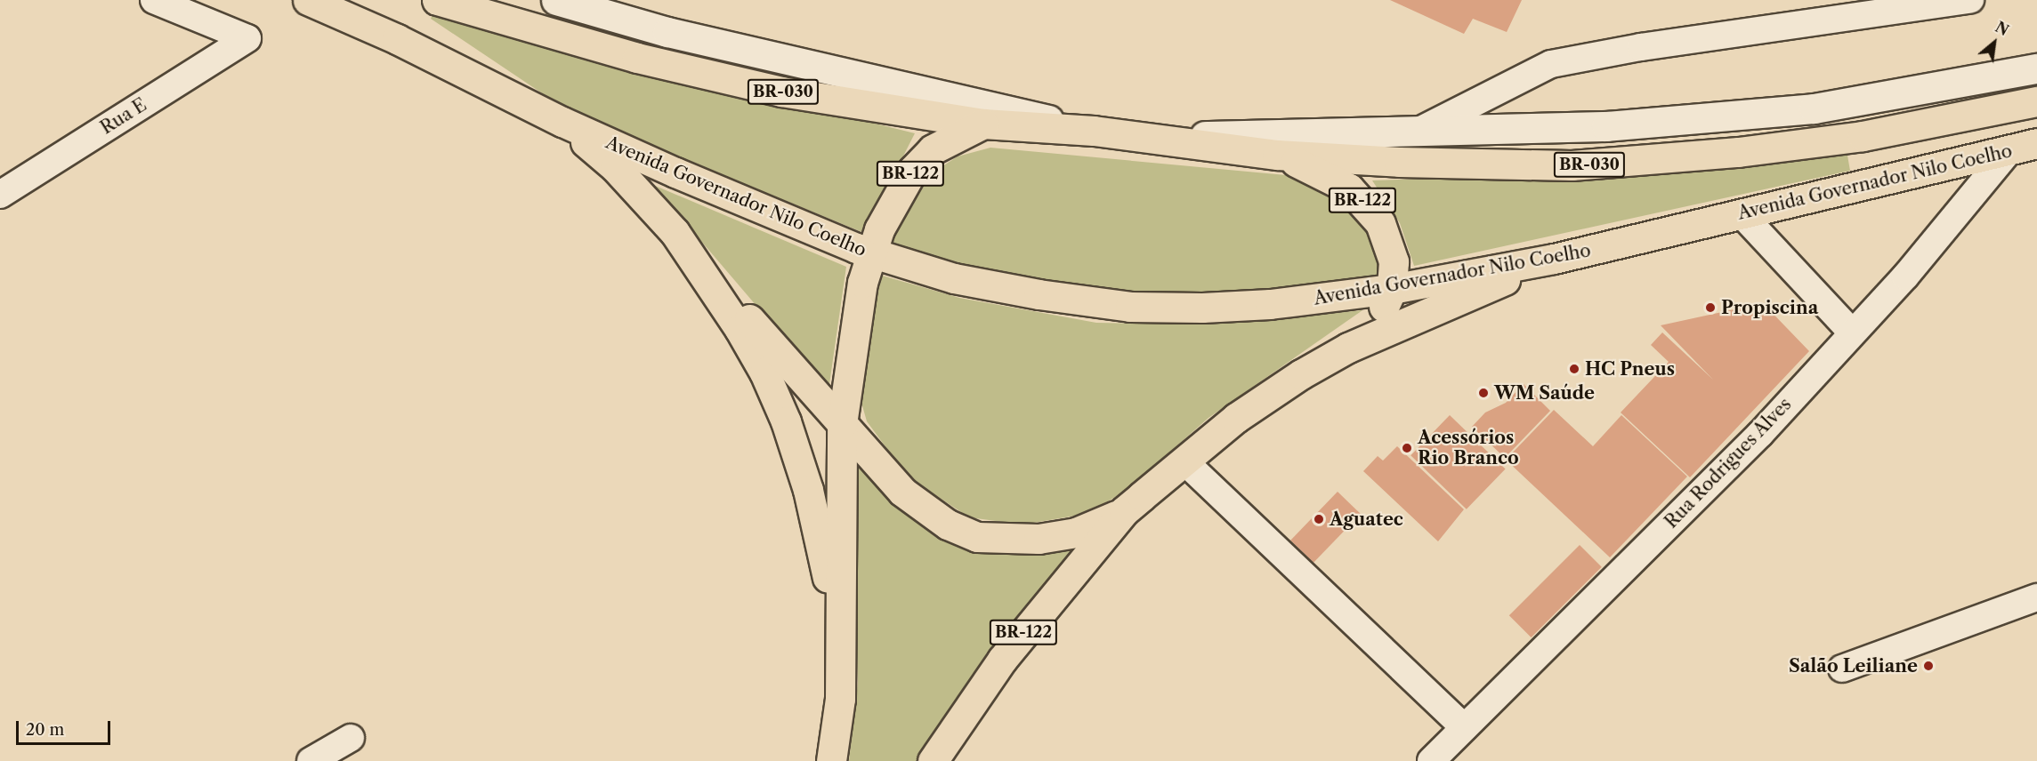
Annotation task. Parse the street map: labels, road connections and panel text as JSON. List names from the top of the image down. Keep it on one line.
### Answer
{"streets":{"main road":["BR-030","BR-122","Avenida Governador Nilo Coelho"],"street":["Rua E","Rua Rodrigues Alves"]},"crossings":[["BR-030","BR-122"],["BR-122","Avenida Governador Nilo Coelho"],["Avenida Governador Nilo Coelho","Rua Rodrigues Alves"]],"places":["Propiscina","HC Pneus","WM Saúde","Acessórios Rio Branco","Aguatec","Salão Leiliane"],"scale_bar":"20 m","north":"top right"}
